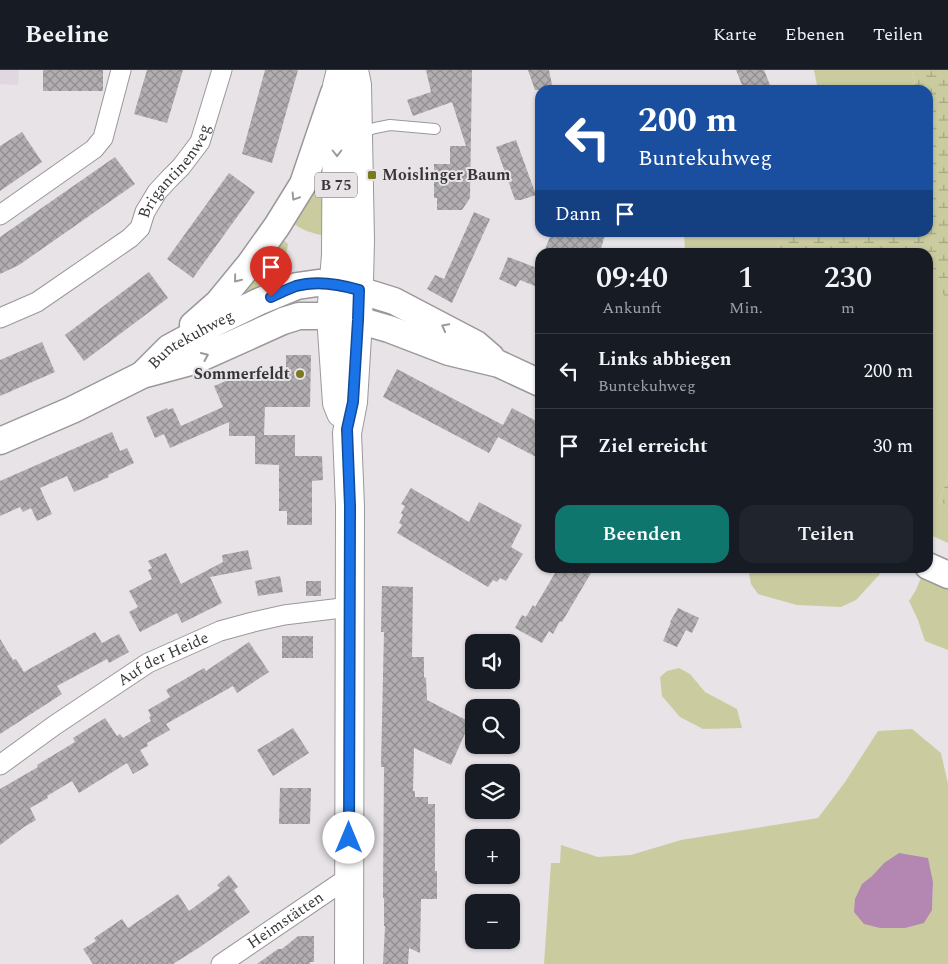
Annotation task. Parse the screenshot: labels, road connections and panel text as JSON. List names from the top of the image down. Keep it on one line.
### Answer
{"streets":{"main road":["B 75","Buntekuhweg"],"street":["Brigantinenweg","Auf der Heide","Heimstätten"]},"crossings":[["B 75","Buntekuhweg"],["B 75","Auf der Heide"],["B 75","Heimstätten"]],"places":{"transit":["Moislinger Baum"],"other":["Sommerfeldt"]},"page":{"header":"Beeline","nav":["Karte","Ebenen","Teilen"],"turn":["200 m","Buntekuhweg"],"then":"Dann","eta":["09:40","Ankunft","1","Min.","230","m"],"list":[{"name":"Links abbiegen","note":"Buntekuhweg","value":"200 m"},{"name":"Ziel erreicht","value":"30 m"}],"buttons":["Beenden","Teilen"],"map_buttons":["+","−"]}}
